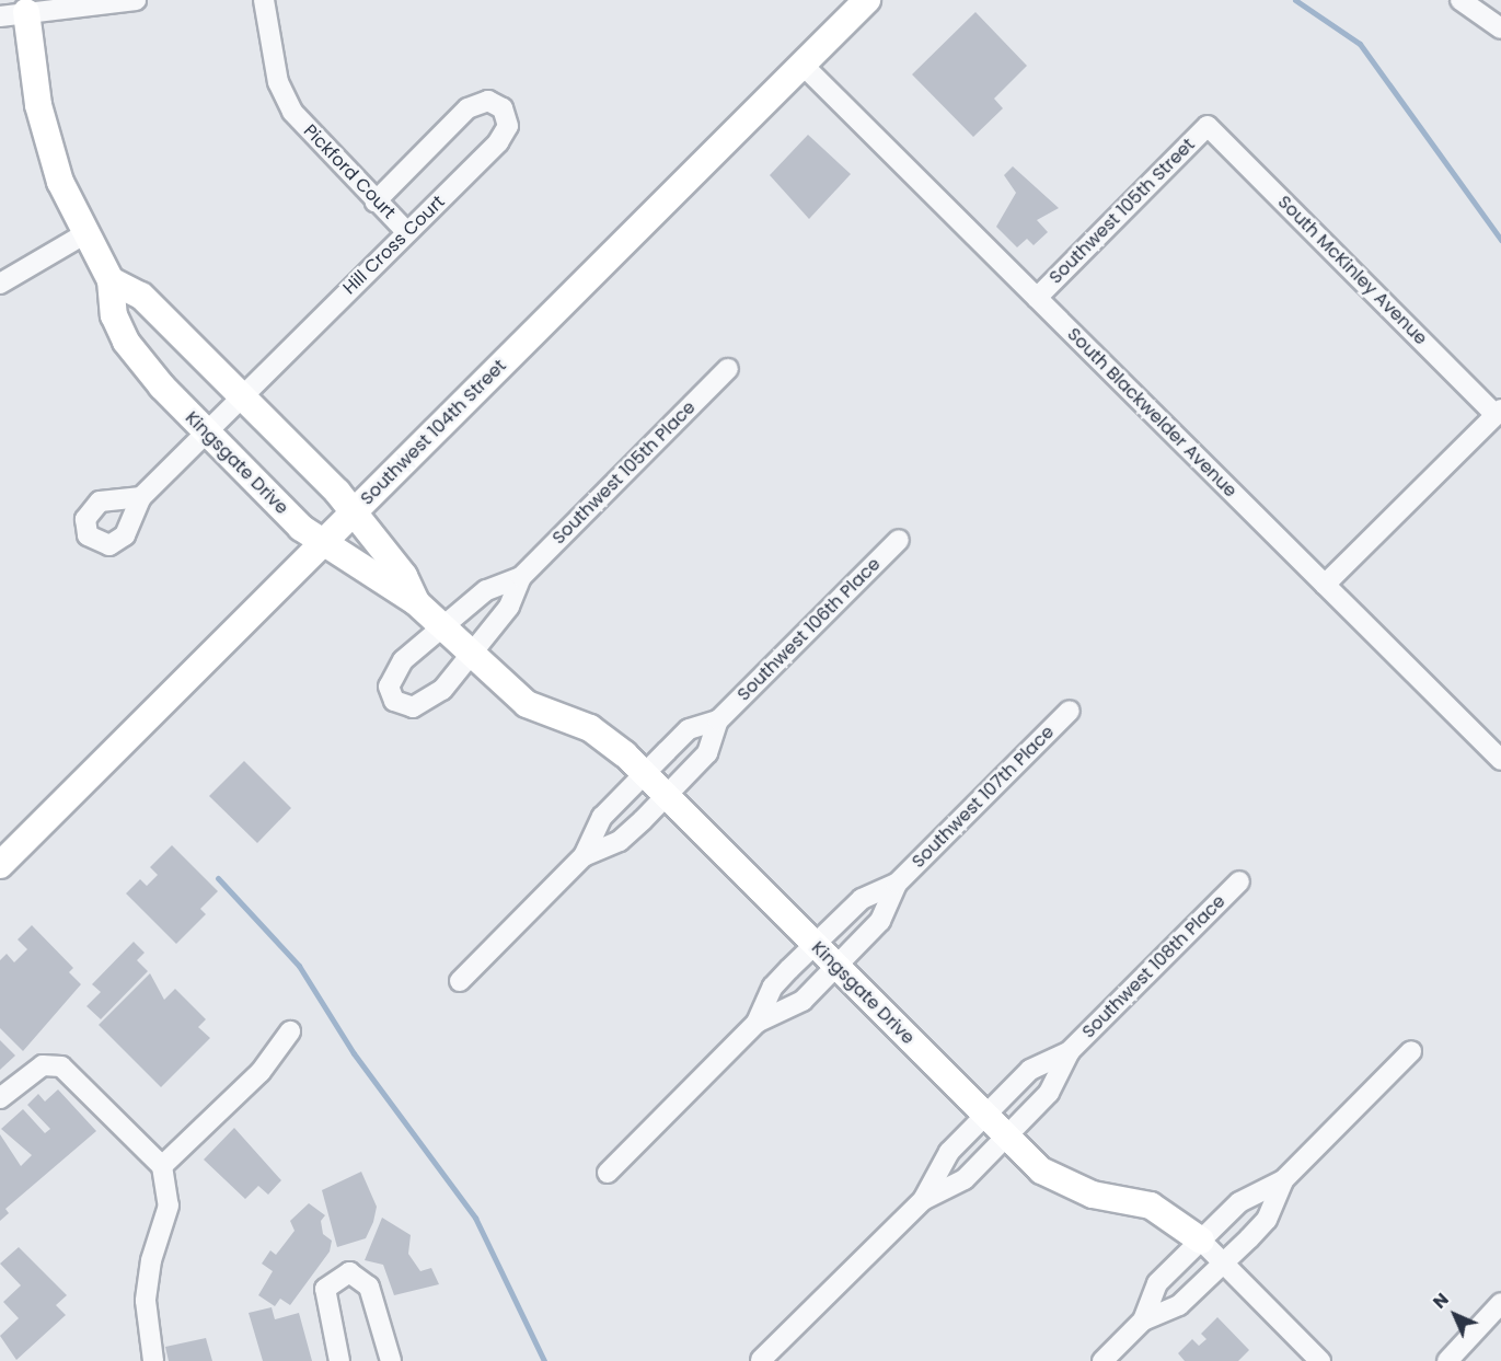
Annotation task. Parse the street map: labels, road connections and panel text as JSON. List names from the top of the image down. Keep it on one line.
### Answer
{"streets":{"street":["Pickford Court","Southwest 105th Street","Hill Cross Court","South McKinley Avenue","South Blackwelder Avenue","Southwest 104th Street","Kingsgate Drive","Southwest 105th Place","Southwest 106th Place","Southwest 107th Place","Southwest 108th Place"]},"crossings":[["Pickford Court","Hill Cross Court"],["Southwest 105th Street","South McKinley Avenue"],["Southwest 105th Street","South Blackwelder Avenue"],["Hill Cross Court","Kingsgate Drive"],["South Blackwelder Avenue","Southwest 104th Street"],["Southwest 104th Street","Kingsgate Drive"],["Kingsgate Drive","Southwest 105th Place"],["Kingsgate Drive","Southwest 106th Place"],["Kingsgate Drive","Southwest 107th Place"],["Kingsgate Drive","Southwest 108th Place"]],"north":"top left"}
